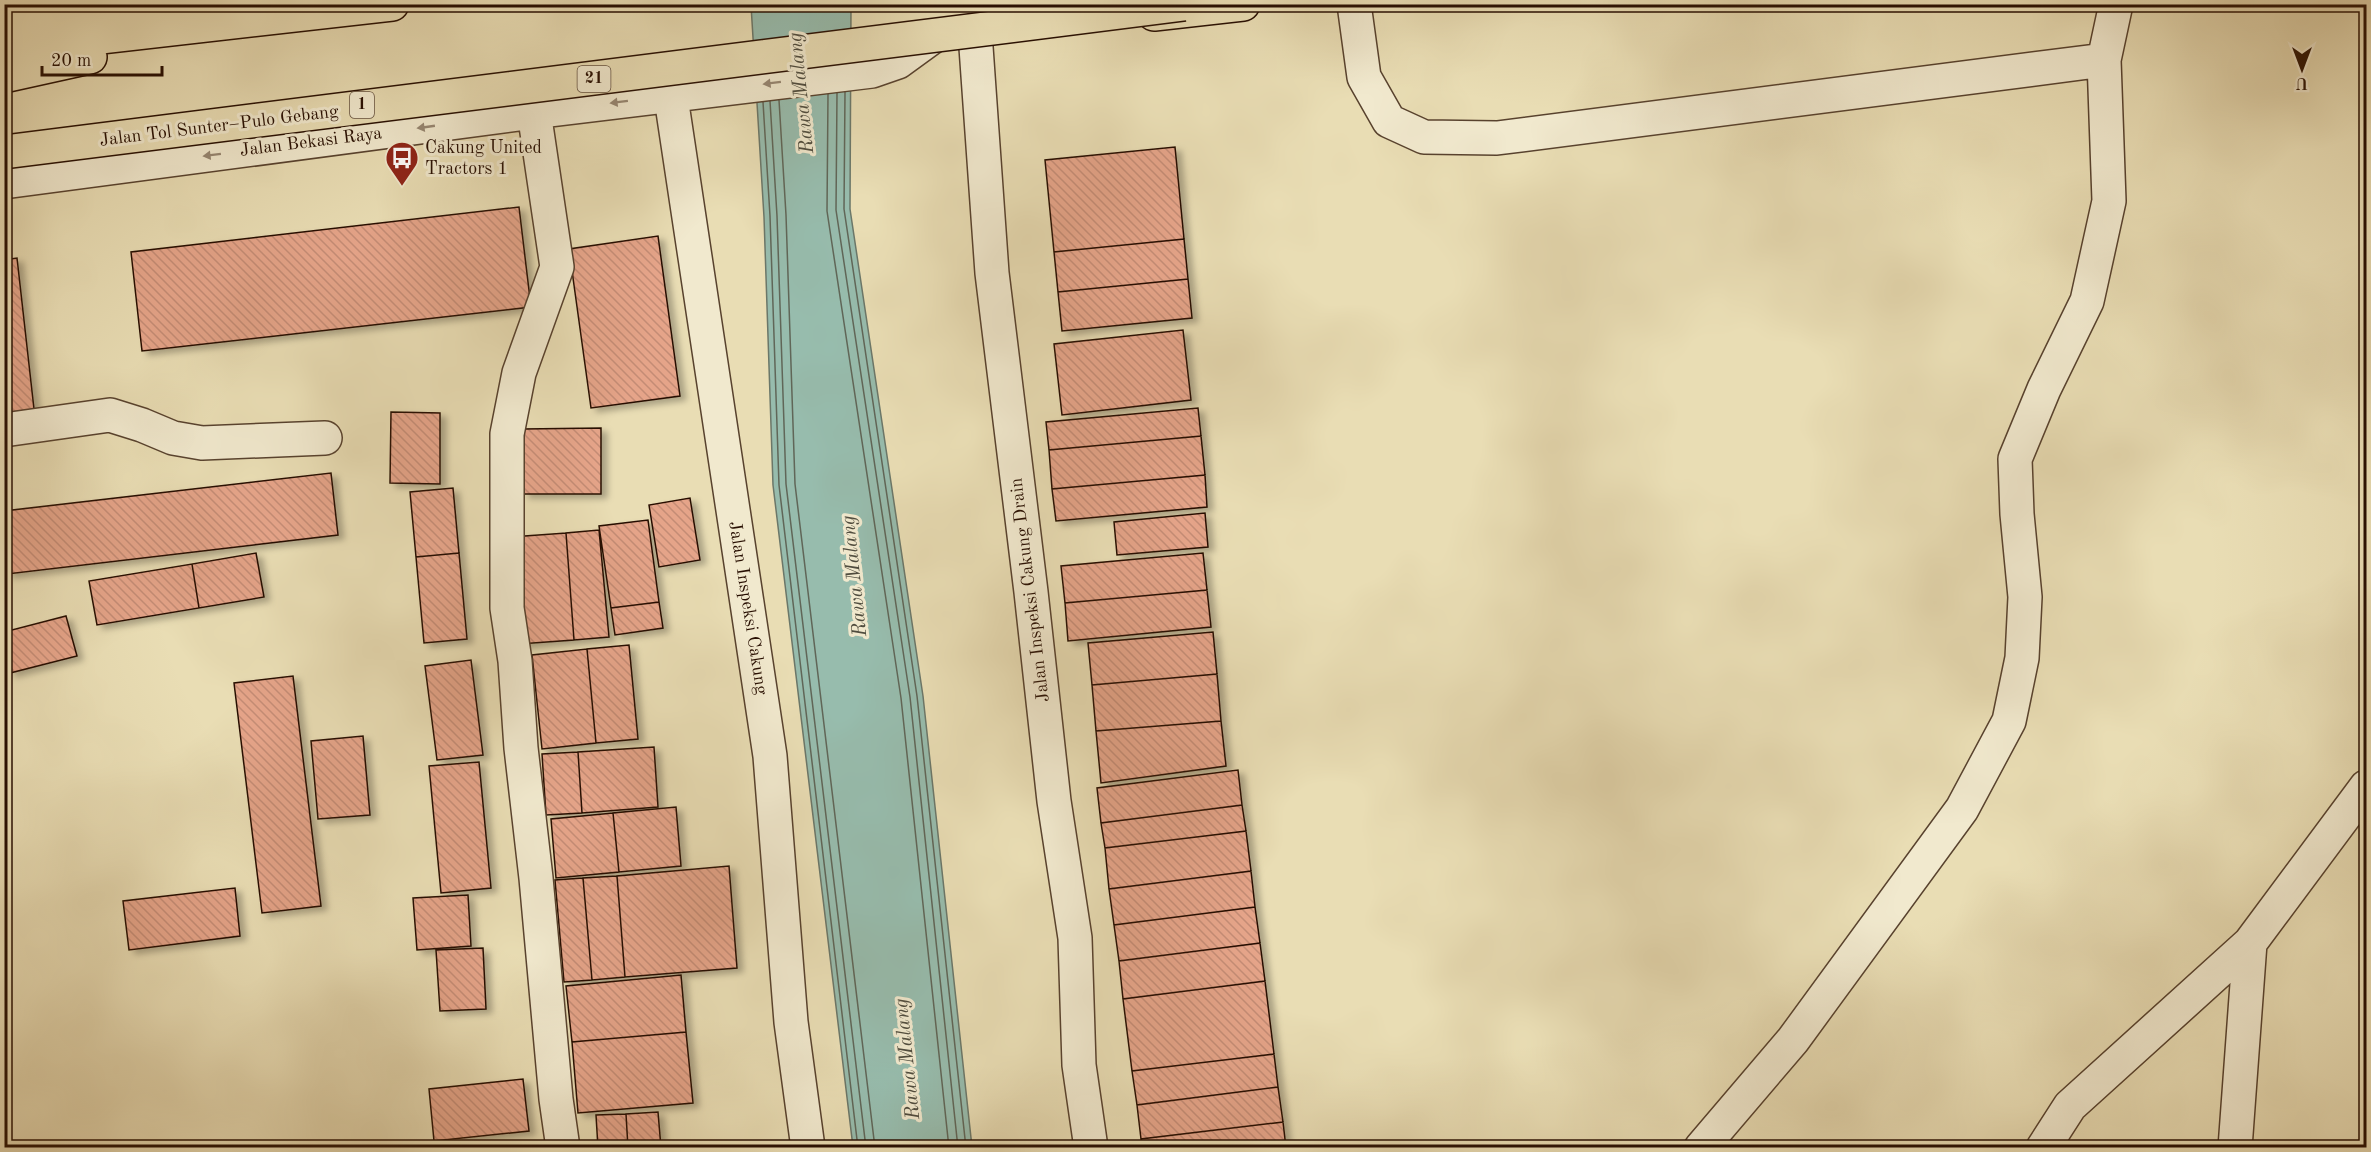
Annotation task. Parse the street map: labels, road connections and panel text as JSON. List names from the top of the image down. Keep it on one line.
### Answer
{"streets":{"highway":["21","1","Jalan Tol Sunter–Pulo Gebang","Jalan Bekasi Raya"],"street":["Jalan Inspeksi Cakung Drain","Jalan Inspeksi Cakung"]},"crossings":[["Jalan Bekasi Raya","Jalan Inspeksi Cakung Drain"],["Jalan Bekasi Raya","Jalan Inspeksi Cakung"]],"water":["Rawa Malang"],"places":{"bus stop":["Cakung United Tractors 1"]},"scale_bar":"20 m","north":"bottom"}
